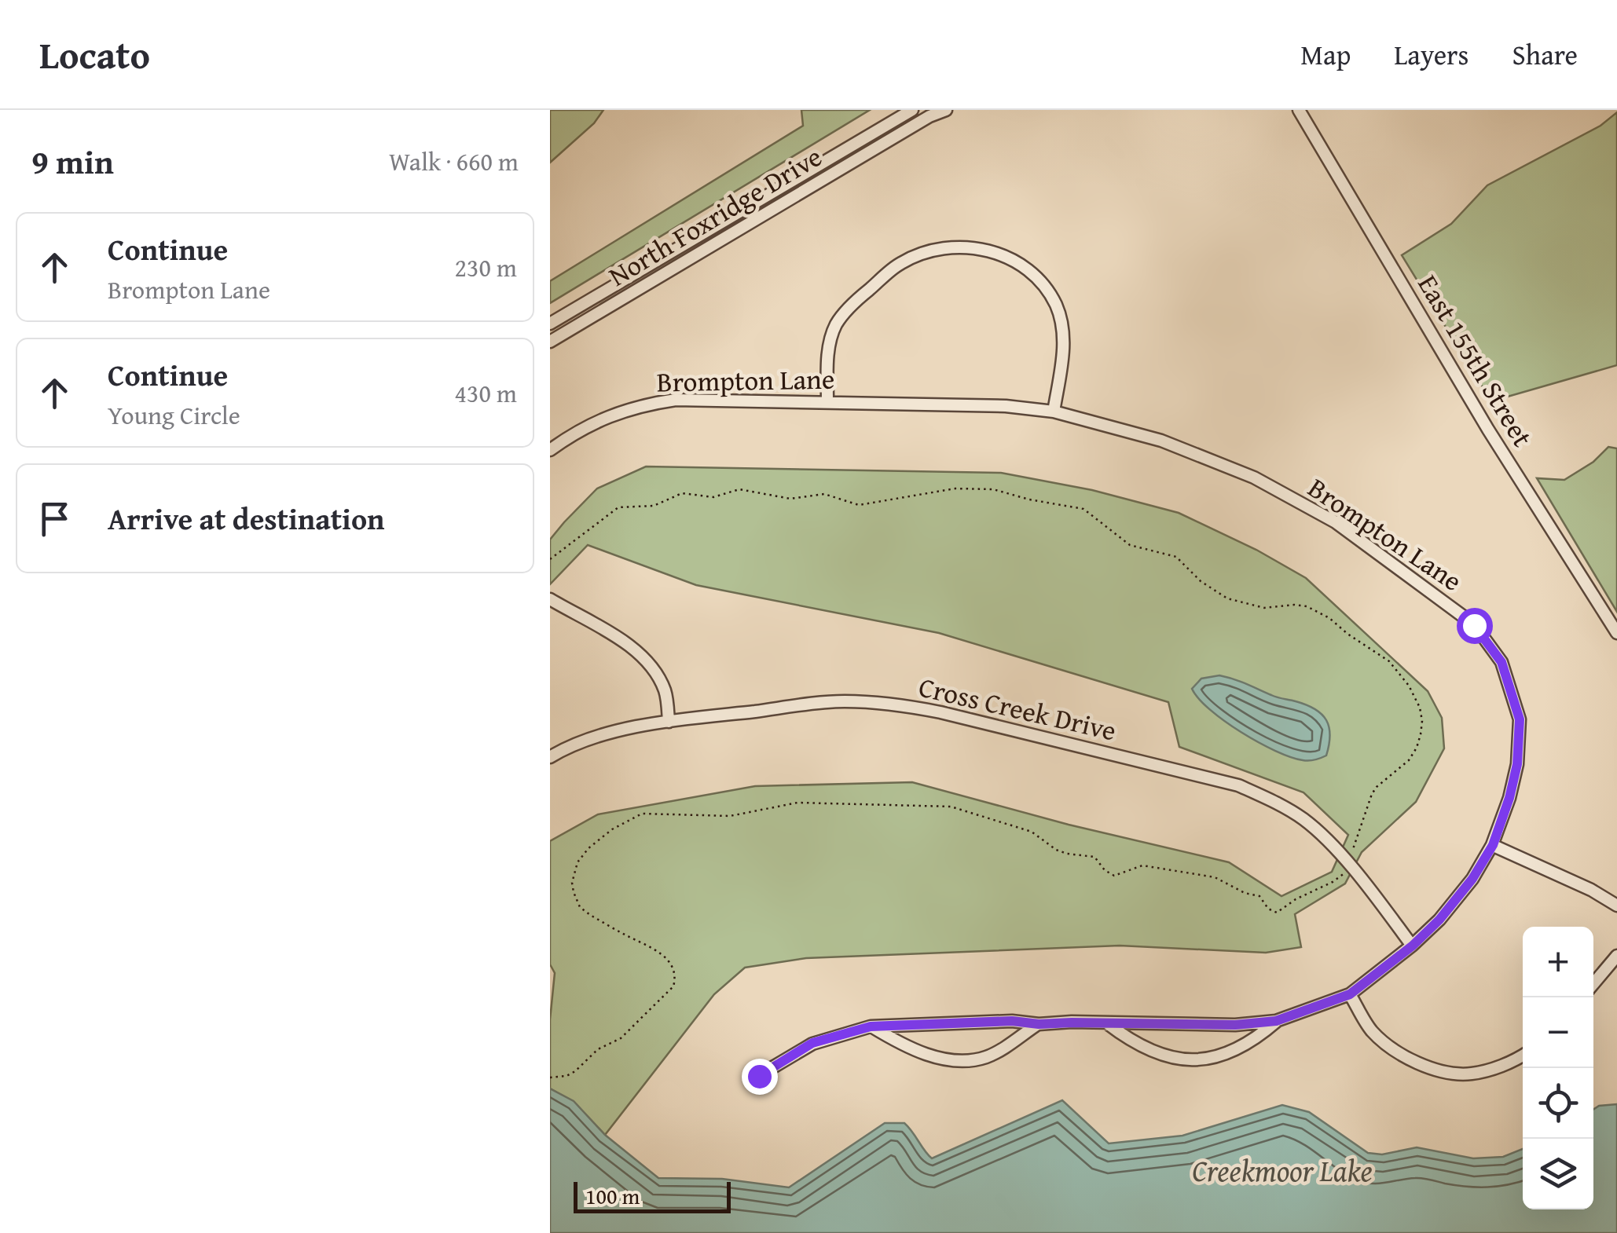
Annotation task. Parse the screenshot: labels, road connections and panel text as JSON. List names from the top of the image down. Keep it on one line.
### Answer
{"streets":{"street":["North Foxridge Drive","East 155th Street","Brompton Lane","Cross Creek Drive"]},"crossings":[["Brompton Lane","Cross Creek Drive"]],"water":["Creekmoor Lake"],"scale_bar":"100 m","page":{"header":"Locato","nav":["Map","Layers","Share"],"heading":["9 min","Walk · 660 m"],"list":[["Continue","Brompton Lane","230 m"],["Continue","Young Circle","430 m"],"Arrive at destination"],"map_buttons":["+","−"],"scale":"100 m"}}
